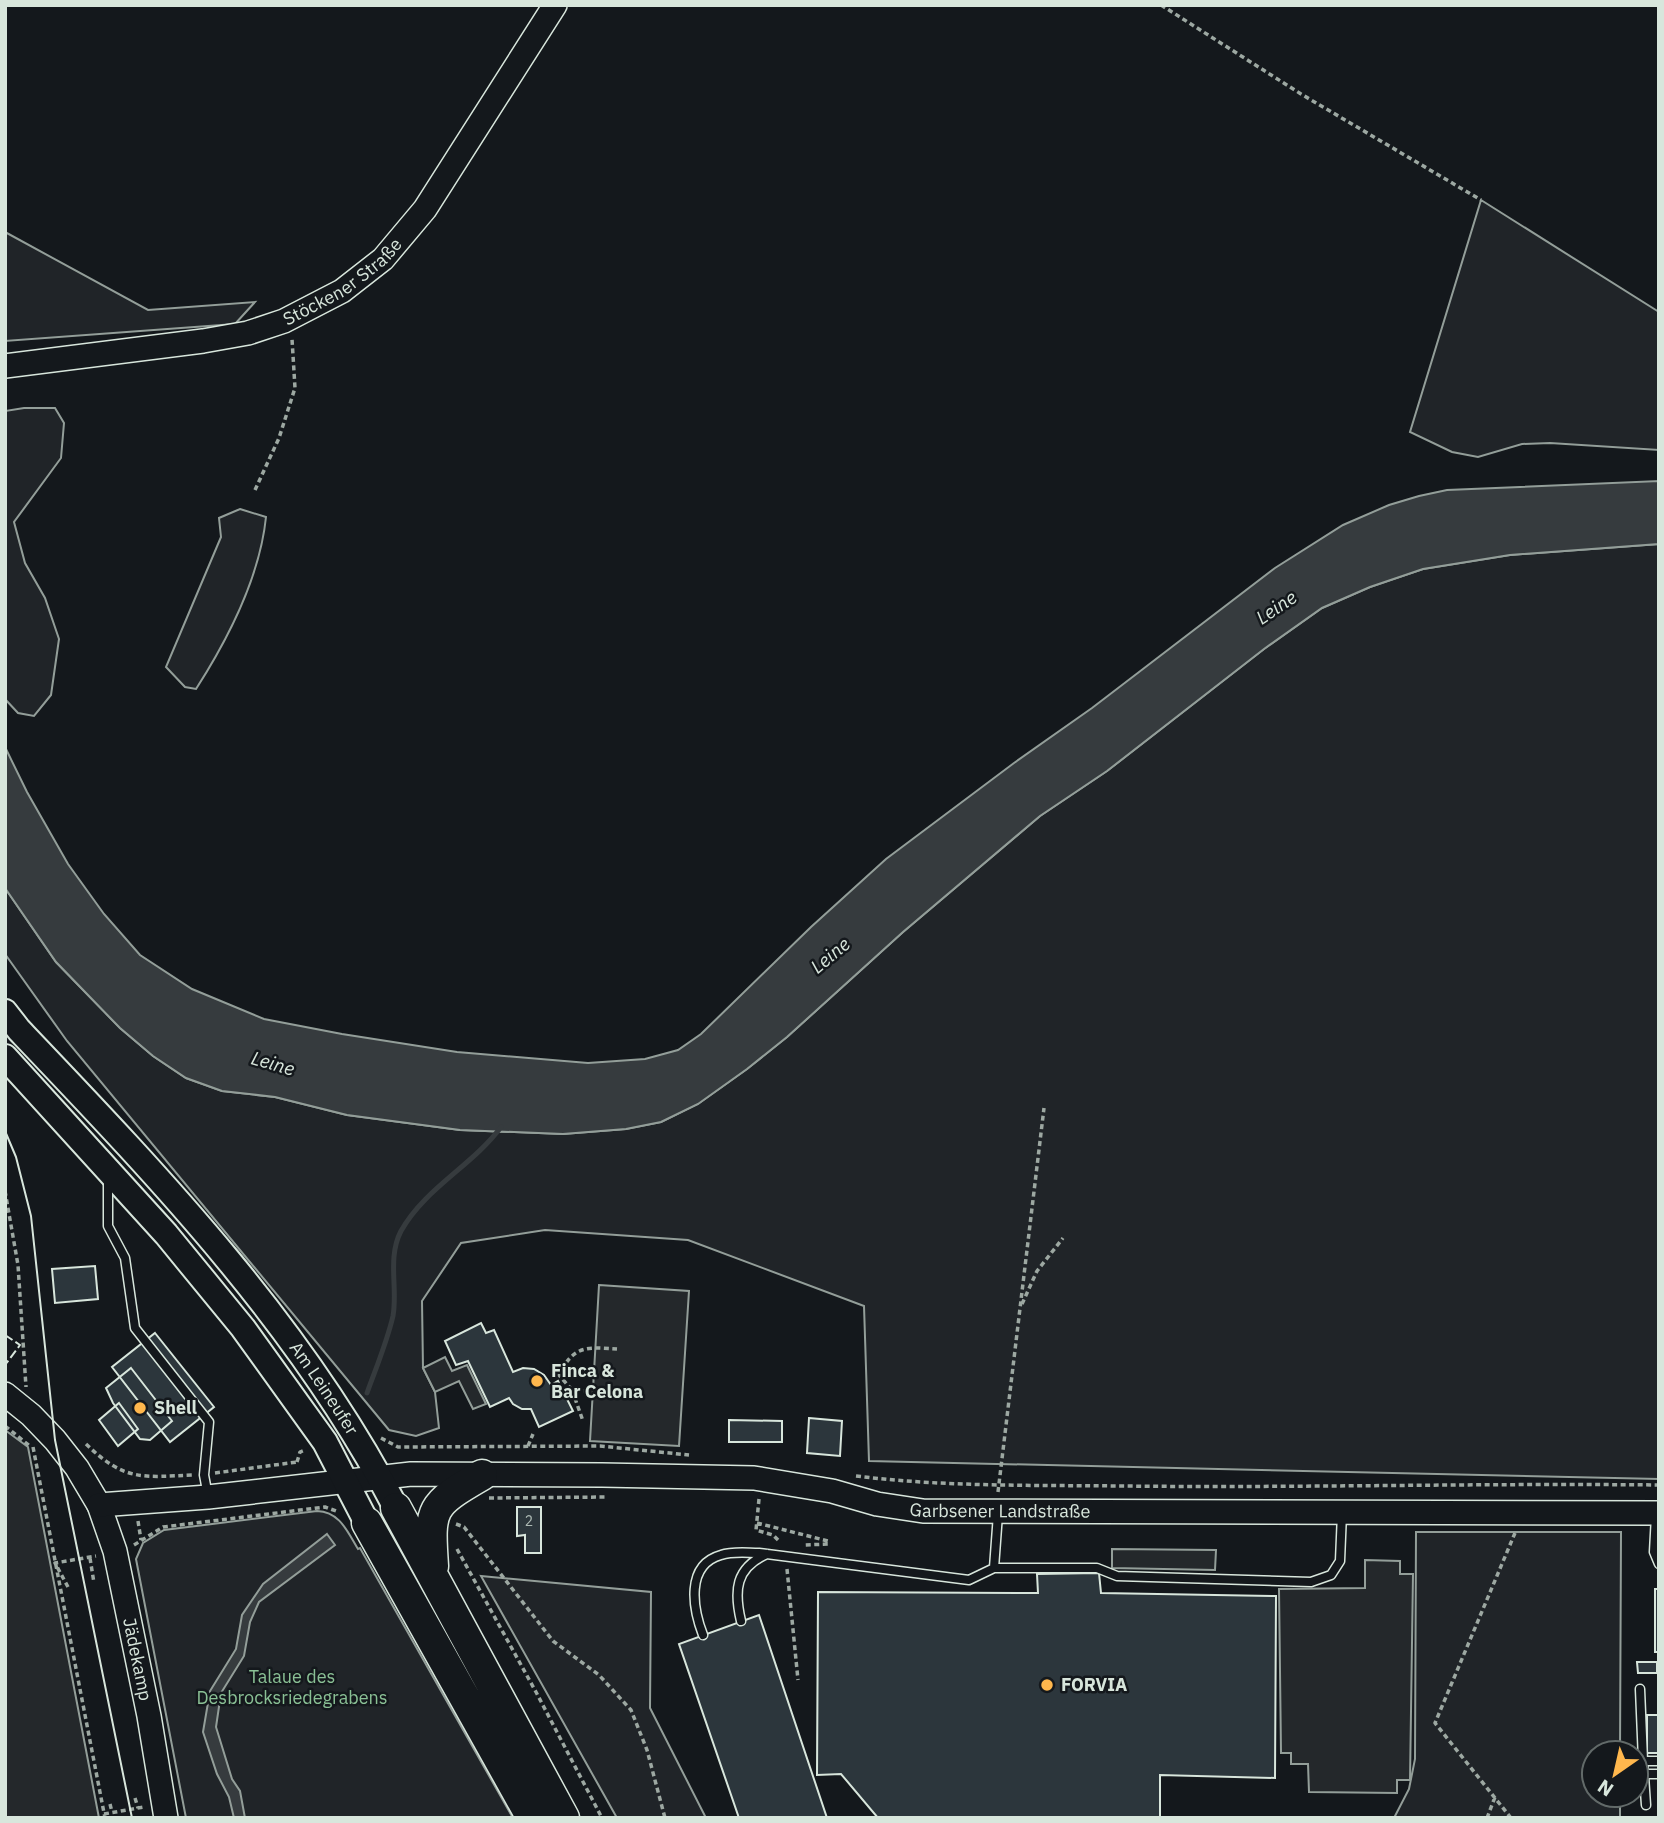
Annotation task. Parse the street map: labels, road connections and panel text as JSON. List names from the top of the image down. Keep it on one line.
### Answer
{"streets":{"highway":["Am Leineufer"],"street":["Stöckener Straße","Garbsener Landstraße","Jädekamp"]},"crossings":[["Am Leineufer","Garbsener Landstraße"]],"water":["Leine"],"parks":["Talaue des Desbrocksriedegrabens"],"places":["Finca & Bar Celona","Shell","FORVIA"],"house_numbers":["2"],"north":"bottom left"}
